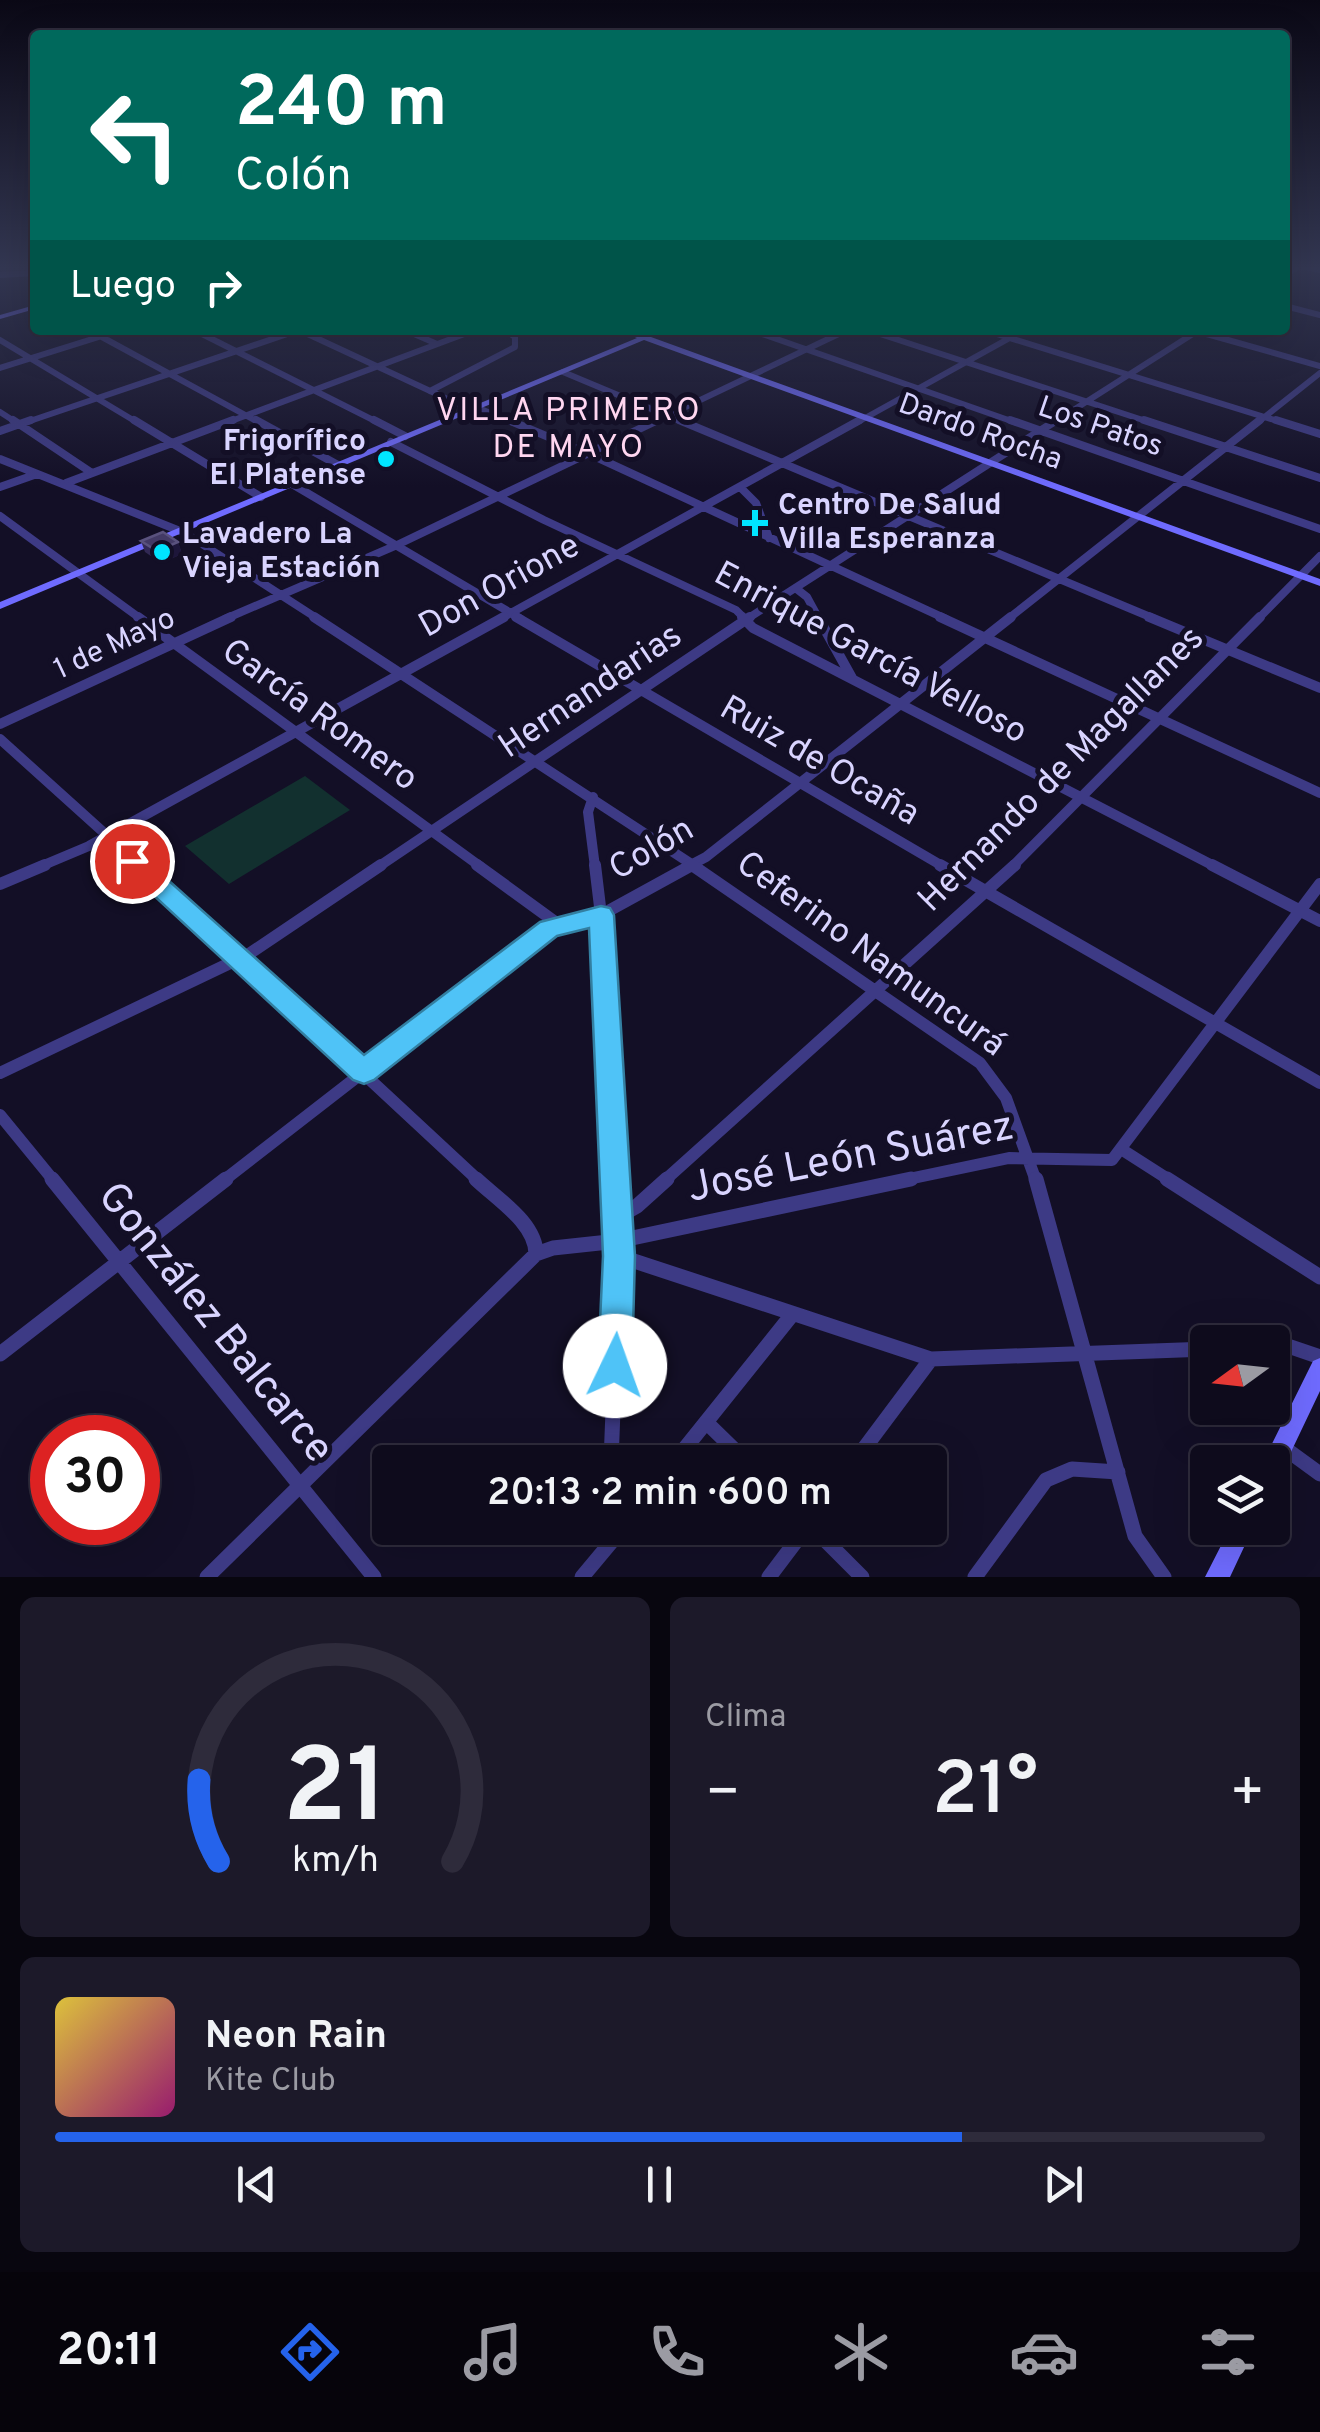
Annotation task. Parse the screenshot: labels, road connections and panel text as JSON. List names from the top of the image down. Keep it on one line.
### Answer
{"streets":{"street":["Los Patos","Dardo Rocha","Don Orione","1 de Mayo","Enrique García Velloso","Hernandarias","García Romero","Ruiz de Ocaña","Hernando de Magallanes","Colón","Ceferino Namuncurá","José León Suárez","González Balcarce"]},"crossings":[["Los Patos","Don Orione"],["Los Patos","1 de Mayo"],["Los Patos","Hernandarias"],["Los Patos","Colón"],["Dardo Rocha","Don Orione"],["Dardo Rocha","1 de Mayo"],["Dardo Rocha","Hernandarias"],["Dardo Rocha","Hernando de Magallanes"],["Dardo Rocha","Colón"],["Don Orione","Enrique García Velloso"],["Don Orione","García Romero"],["Don Orione","Ruiz de Ocaña"],["Don Orione","Ceferino Namuncurá"],["1 de Mayo","Enrique García Velloso"],["1 de Mayo","García Romero"],["1 de Mayo","Ruiz de Ocaña"],["1 de Mayo","Ceferino Namuncurá"],["Enrique García Velloso","Hernandarias"],["Enrique García Velloso","Hernando de Magallanes"],["Enrique García Velloso","Colón"],["Hernandarias","García Romero"],["Hernandarias","Ruiz de Ocaña"],["Hernandarias","Ceferino Namuncurá"],["García Romero","Colón"],["Ruiz de Ocaña","Hernando de Magallanes"],["Ruiz de Ocaña","Colón"],["Hernando de Magallanes","Ceferino Namuncurá"],["Colón","Ceferino Namuncurá"],["Colón","González Balcarce"],["Ceferino Namuncurá","José León Suárez"]],"districts":["VILLA PRIMERO DE MAYO"],"places":{"other":["Frigorífico El Platense","Lavadero La Vieja Estación"],"health":["Centro De Salud Villa Esperanza"]},"north":"left","page":{"turn":["240 m","Colón"],"then":"Luego","limit":"30","trip":"20:13 · 2 min · 600 m","tile":"Clima","heat":["−","21°","+"],"song":["Neon Rain","Kite Club"],"tabs":"20:11","gauge":["21","km/h"]}}
